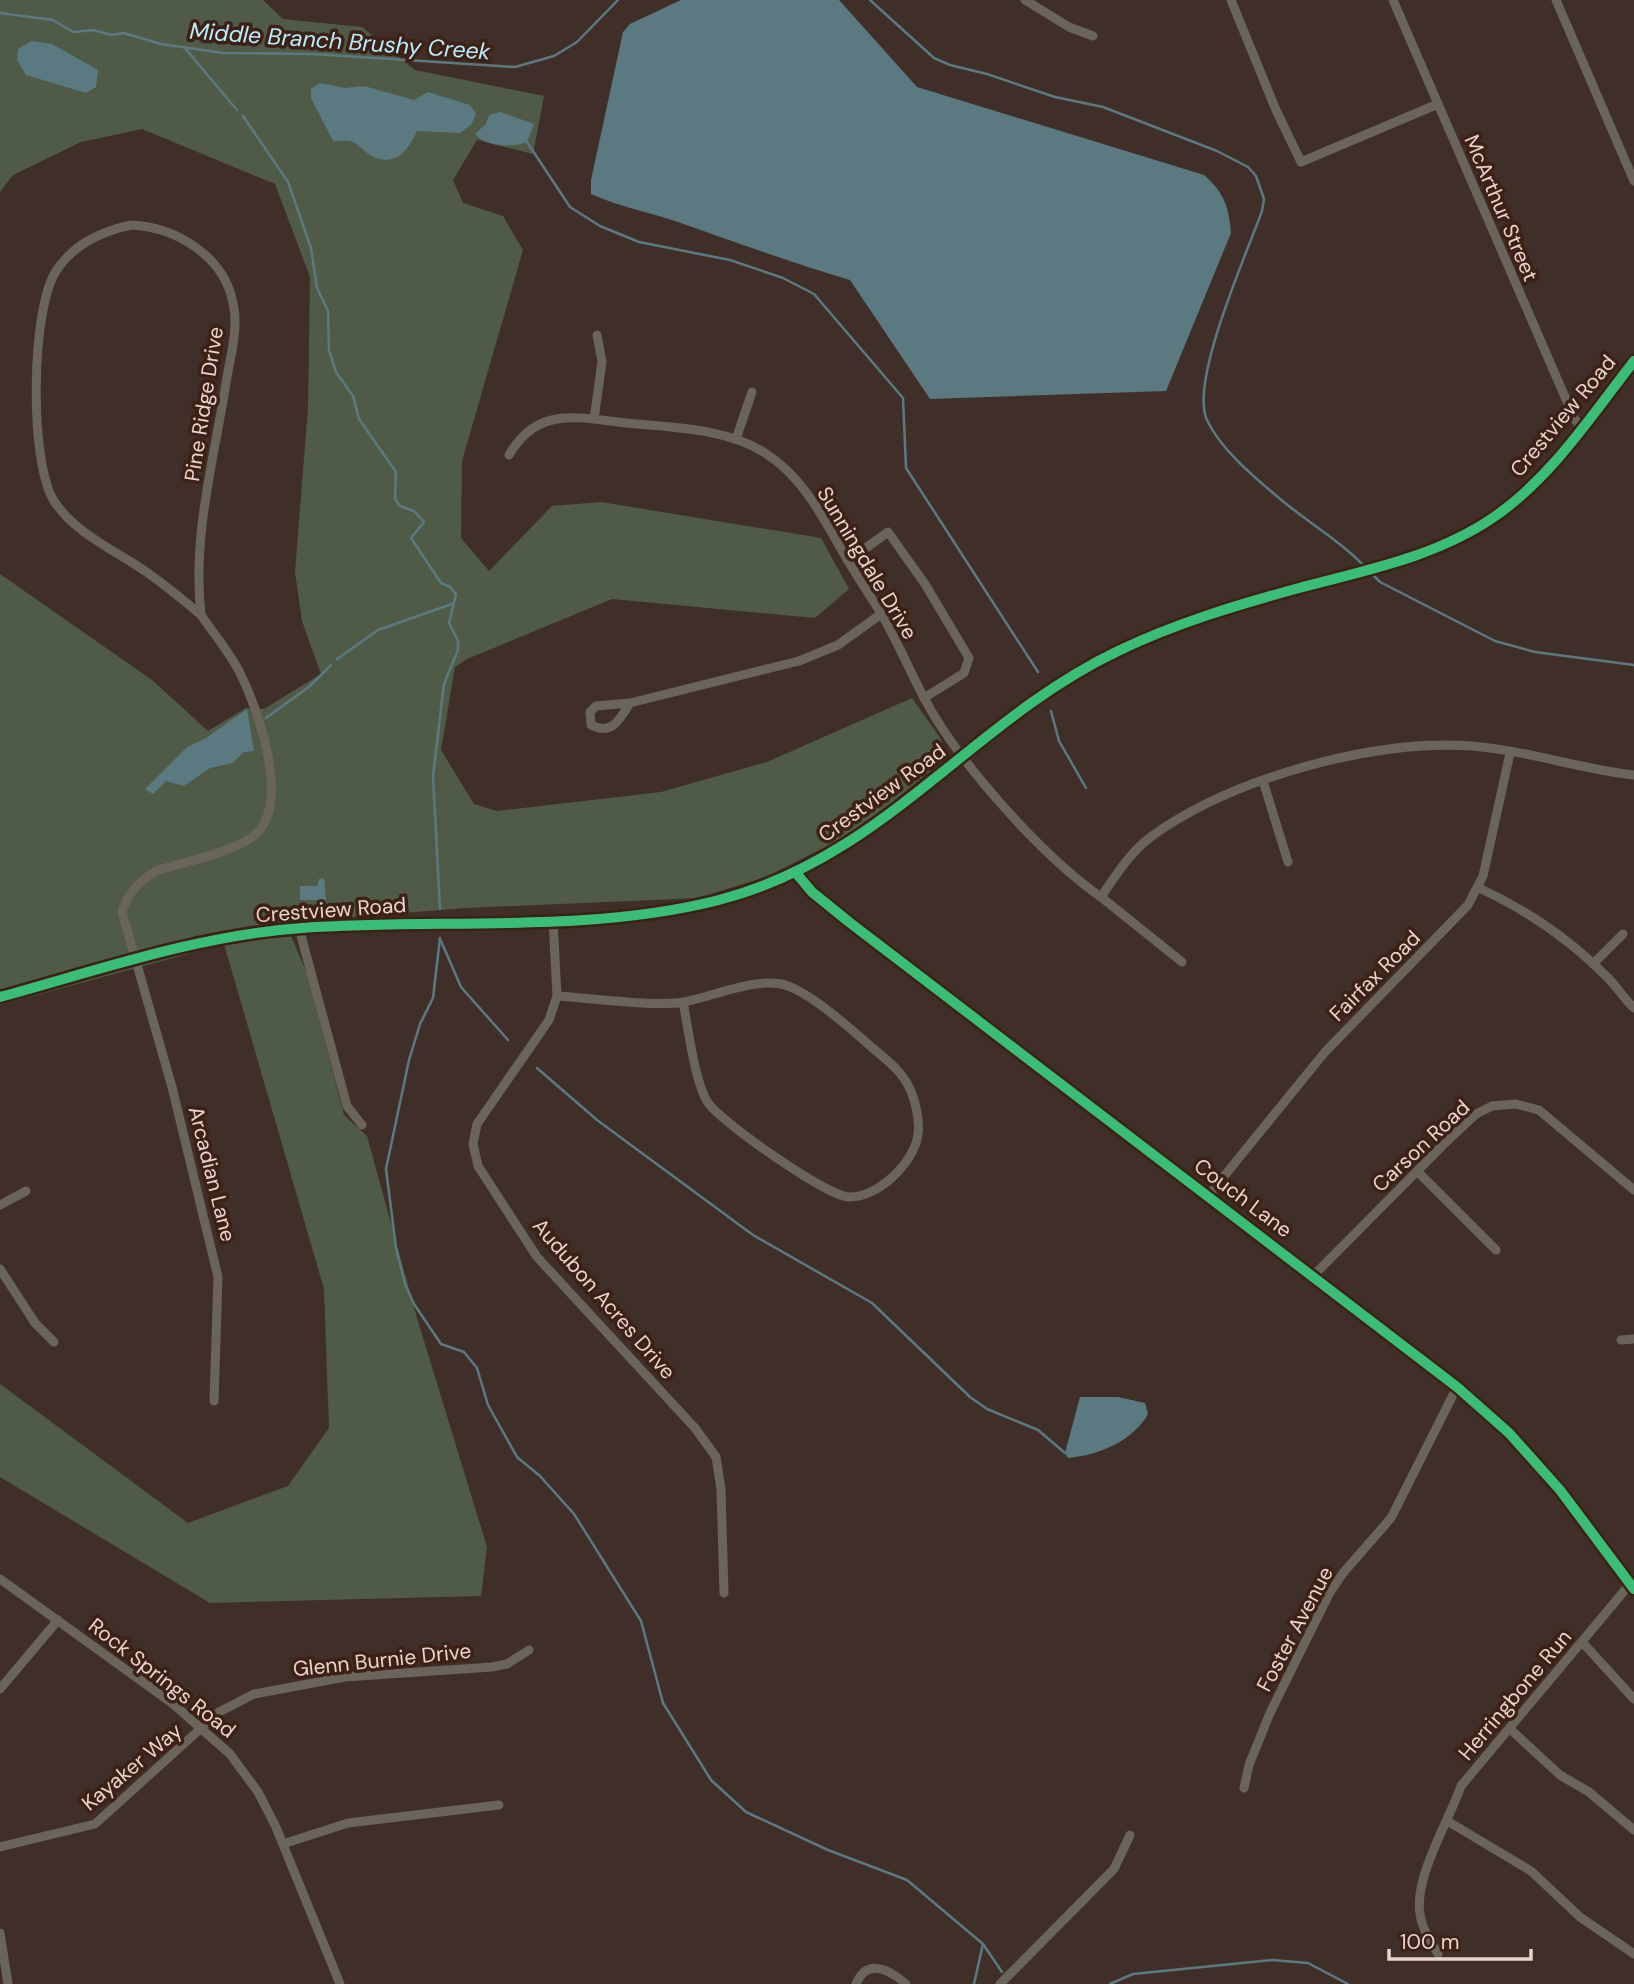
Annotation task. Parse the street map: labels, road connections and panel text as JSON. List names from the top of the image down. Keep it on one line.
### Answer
{"streets":{"street":["McArthur Street","Pine Ridge Drive","Crestview Road","Sunningdale Drive","Fairfax Road","Carson Road","Arcadian Lane","Couch Lane","Audubon Acres Drive","Foster Avenue","Glenn Burnie Drive","Rock Springs Road","Herringbone Run","Kayaker Way"]},"crossings":[["McArthur Street","Crestview Road"],["Pine Ridge Drive","Crestview Road"],["Pine Ridge Drive","Arcadian Lane"],["Crestview Road","Sunningdale Drive"],["Crestview Road","Arcadian Lane"],["Crestview Road","Couch Lane"],["Crestview Road","Audubon Acres Drive"],["Fairfax Road","Couch Lane"],["Carson Road","Couch Lane"],["Couch Lane","Foster Avenue"],["Couch Lane","Herringbone Run"],["Glenn Burnie Drive","Rock Springs Road"],["Glenn Burnie Drive","Kayaker Way"],["Rock Springs Road","Kayaker Way"]],"water":["Middle Branch Brushy Creek"],"scale_bar":"100 m"}
